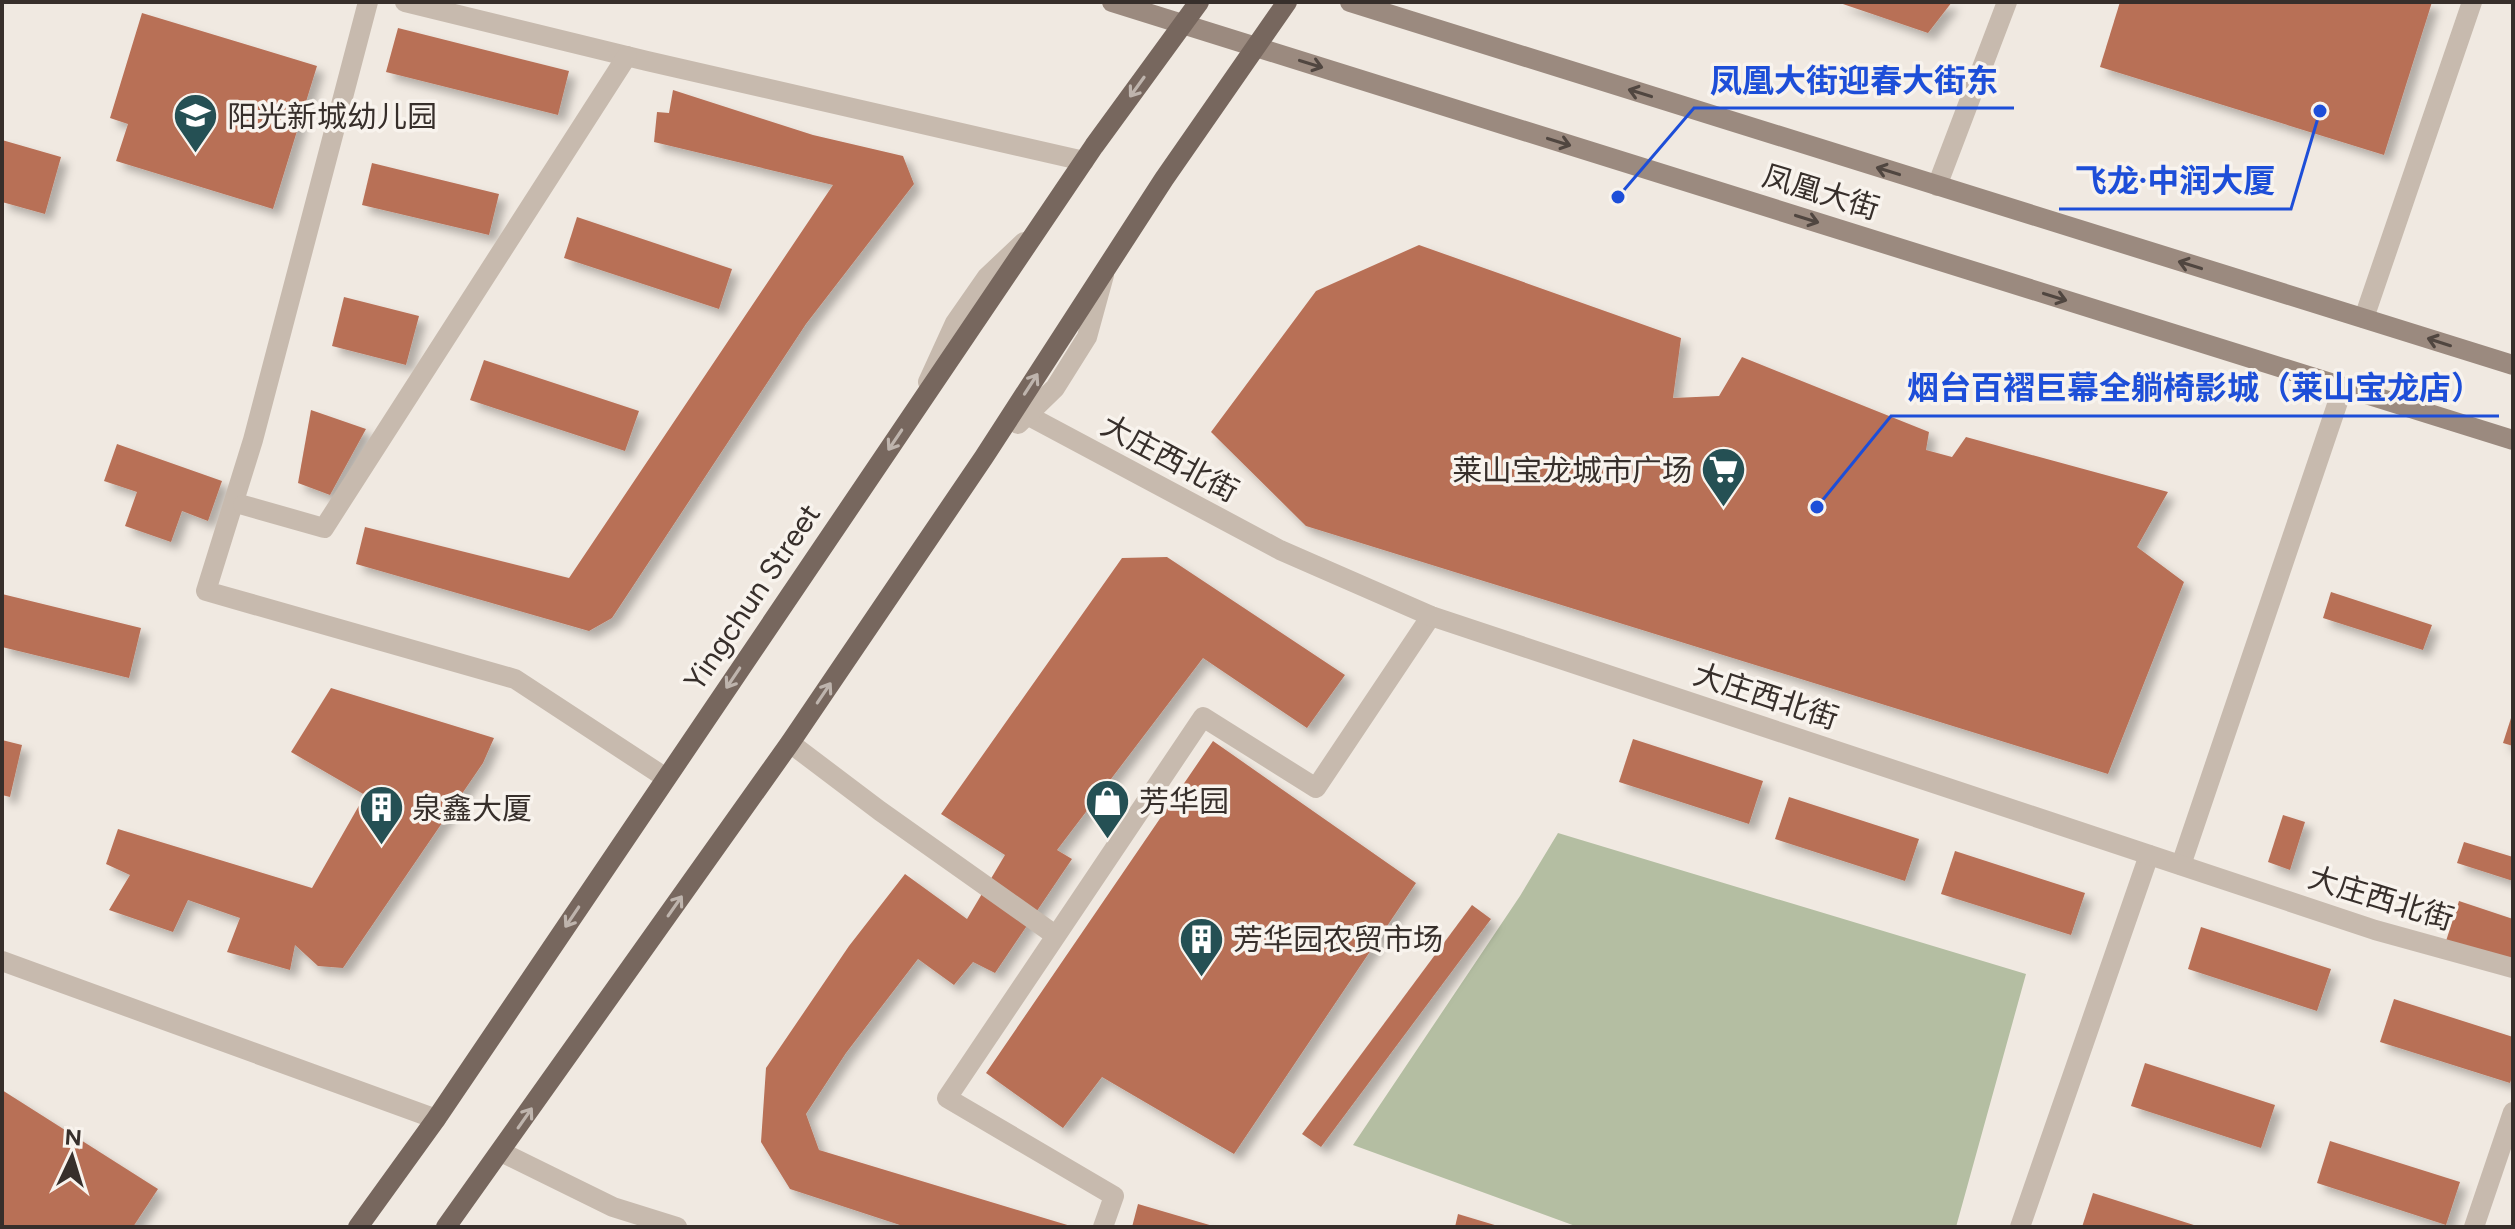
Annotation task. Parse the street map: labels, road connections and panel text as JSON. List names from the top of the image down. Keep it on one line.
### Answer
{"streets":{"main road":["凤凰大街","Yingchun Street"],"street":["大庄西北街"]},"crossings":[["凤凰大街","Yingchun Street"]],"places":{"other":["飞龙·中润大厦","凤凰大街迎春大街东","烟台百褶巨幕全躺椅影城（莱山宝龙店）"],"school or university":["阳光新城幼儿园"],"supermarket":["莱山宝龙城市广场"],"shop":["芳华园"],"building":["泉鑫大厦","芳华园农贸市场"]},"north":"top"}
